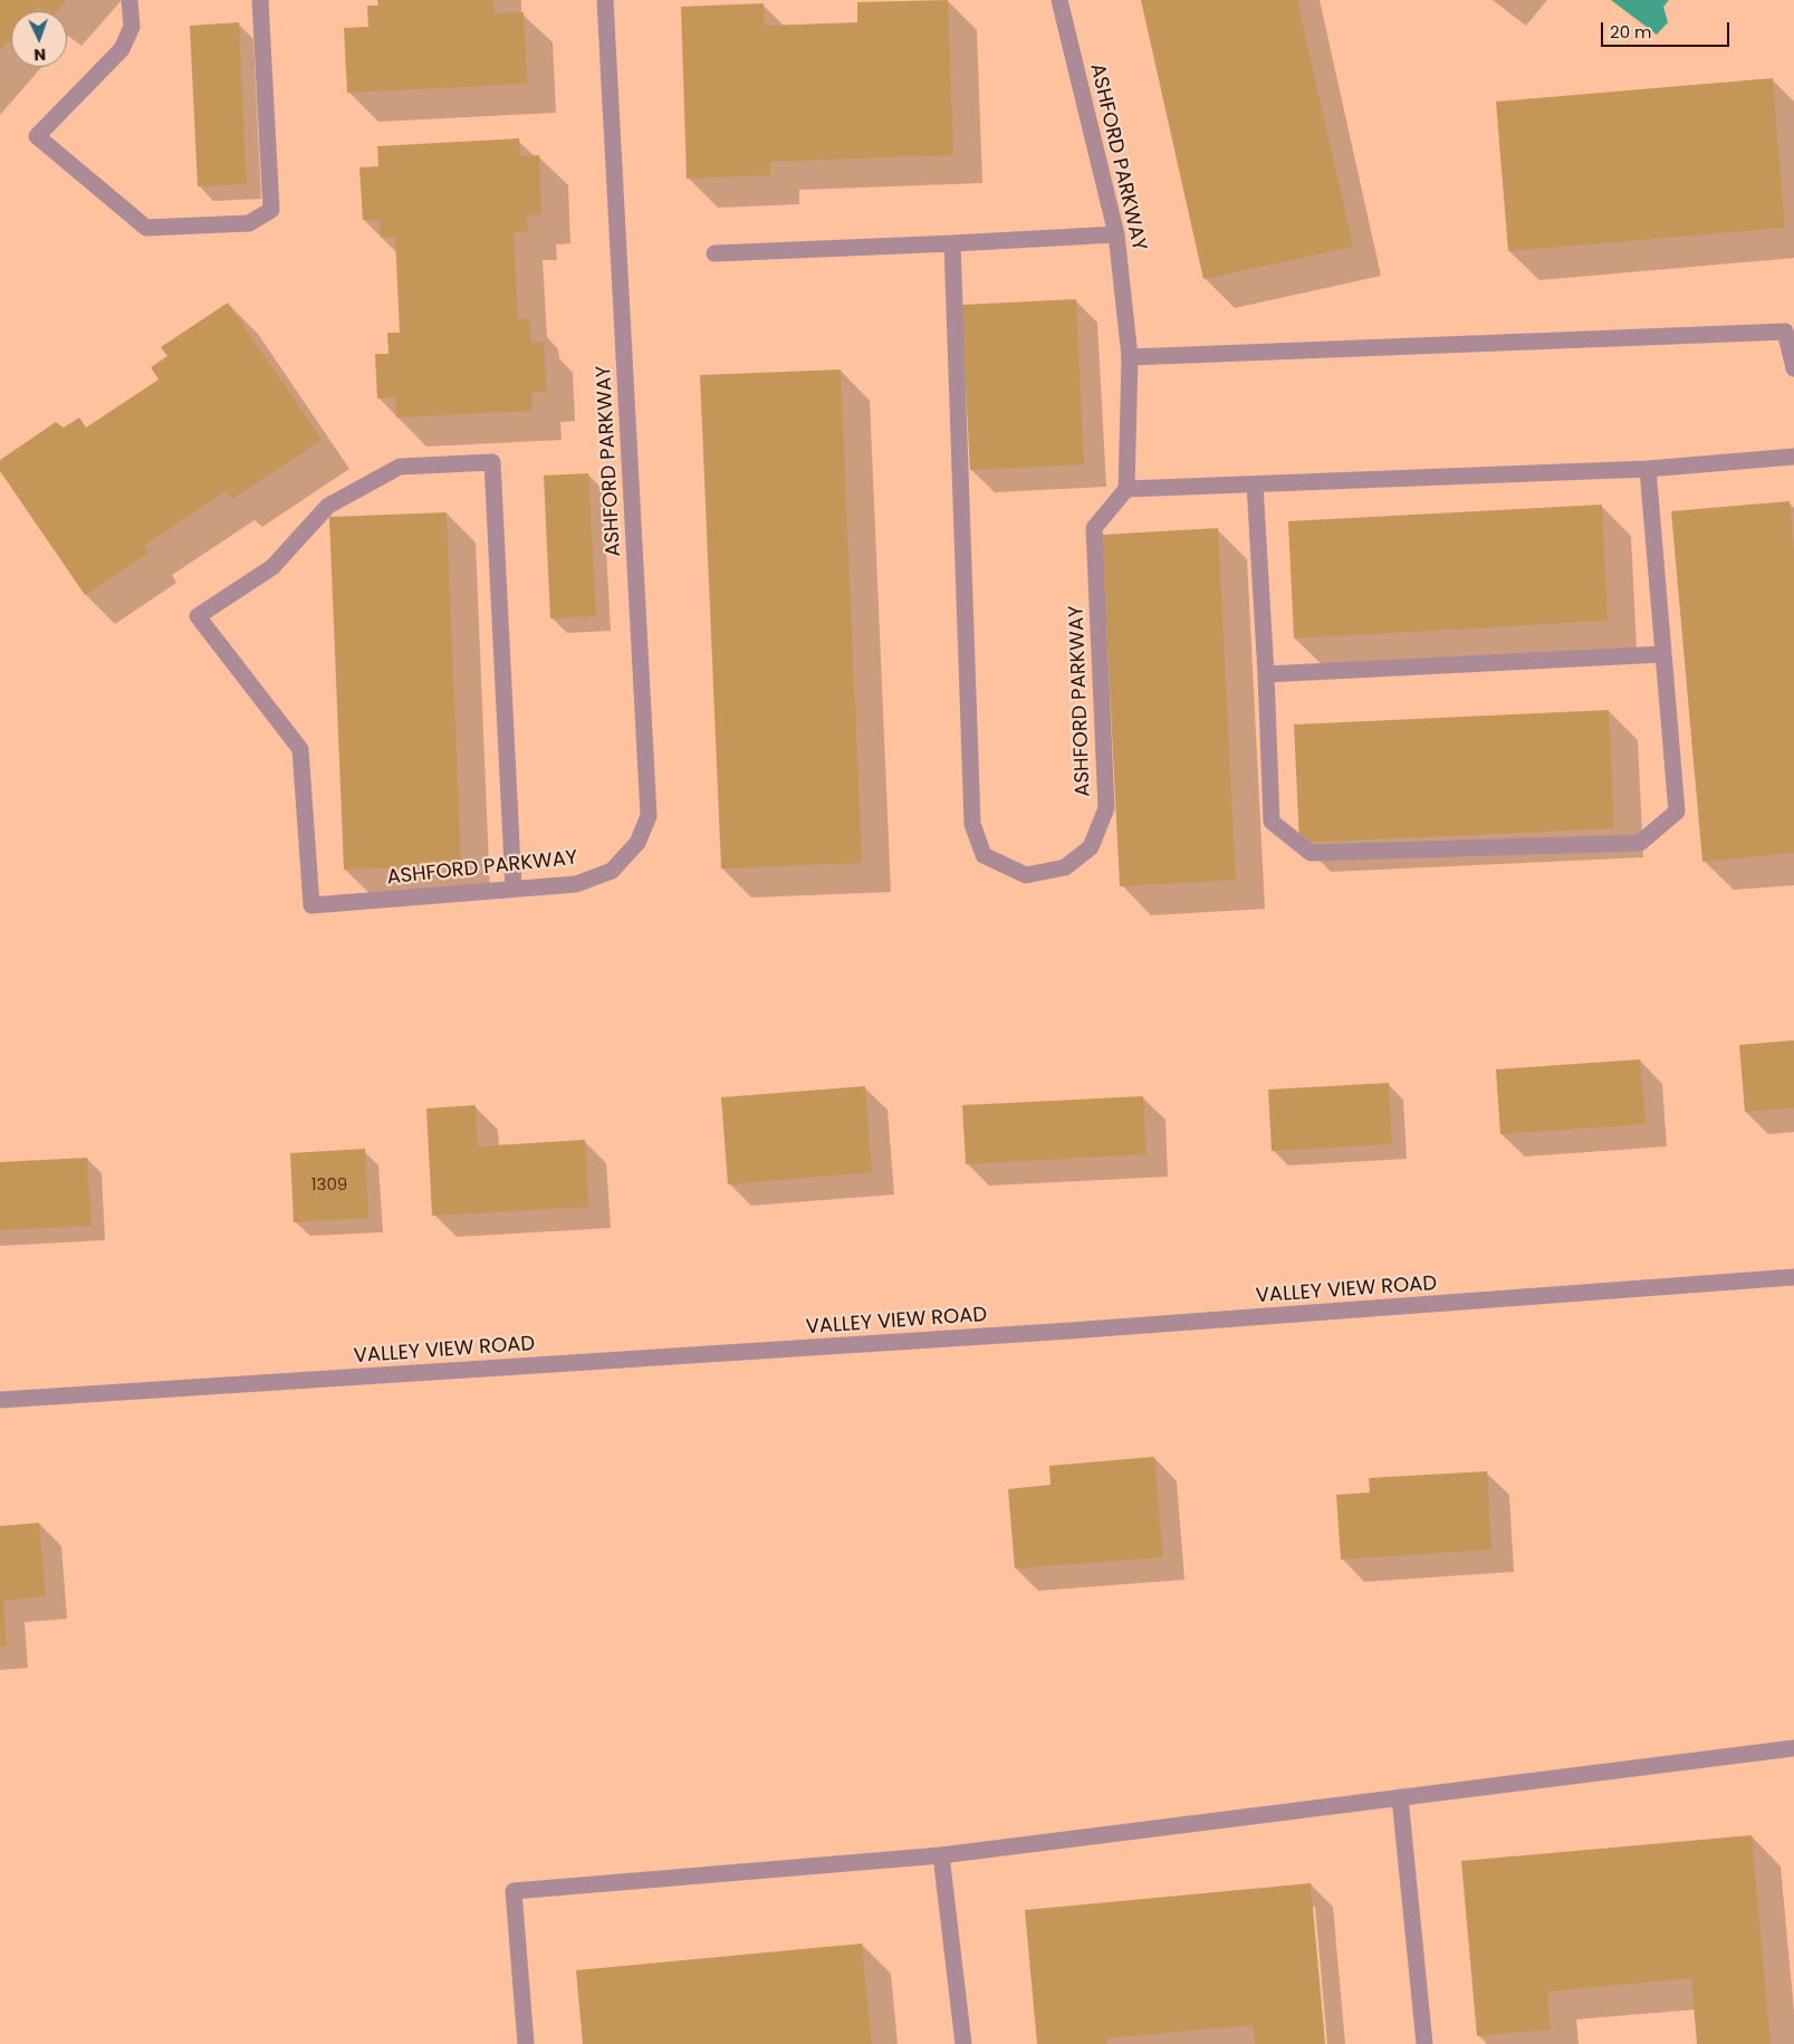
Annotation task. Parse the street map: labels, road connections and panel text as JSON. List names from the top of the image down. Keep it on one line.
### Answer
{"streets":{"street":["ASHFORD PARKWAY","VALLEY VIEW ROAD"]},"house_numbers":["1309"],"scale_bar":"20 m","north":"bottom"}
